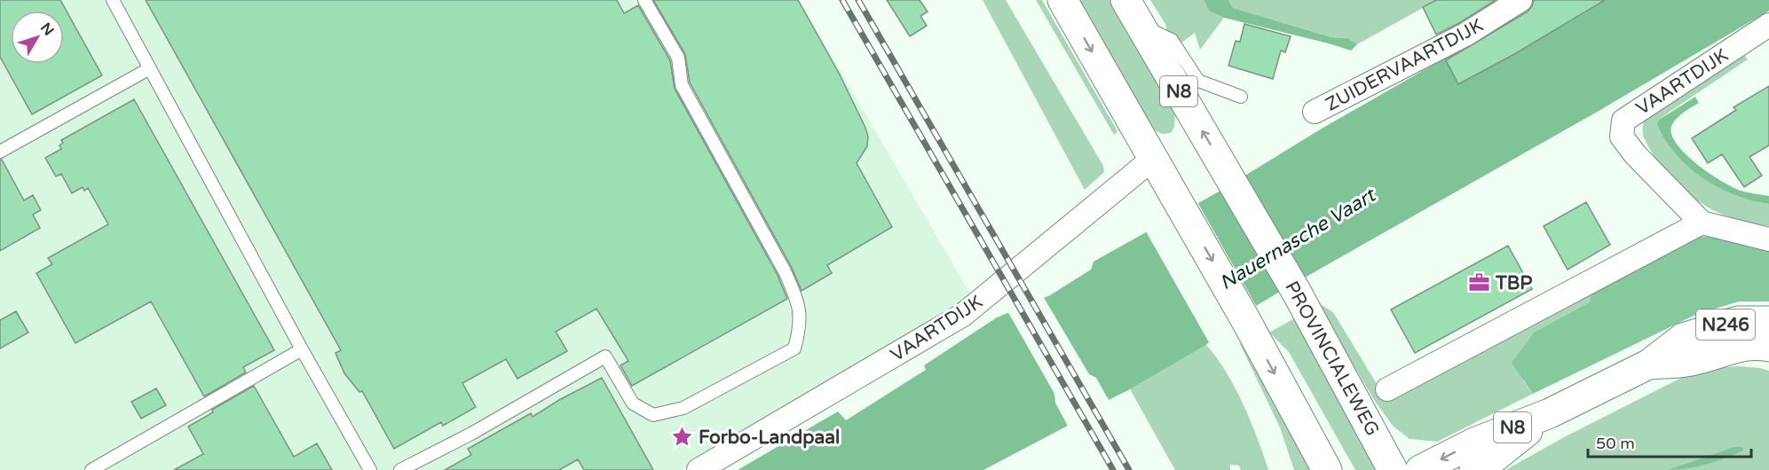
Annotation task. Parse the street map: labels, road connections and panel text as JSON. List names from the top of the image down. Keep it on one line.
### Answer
{"streets":{"main road":["N8","N246","PROVINCIALEWEG"],"street":["ZUIDERVAARTDIJK","VAARTDIJK"]},"crossings":[["N8","N246"]],"water":["Nauernasche Vaart"],"places":{"office":["TBP"],"place":["Forbo-Landpaal"]},"scale_bar":"50 m","north":"top right"}
